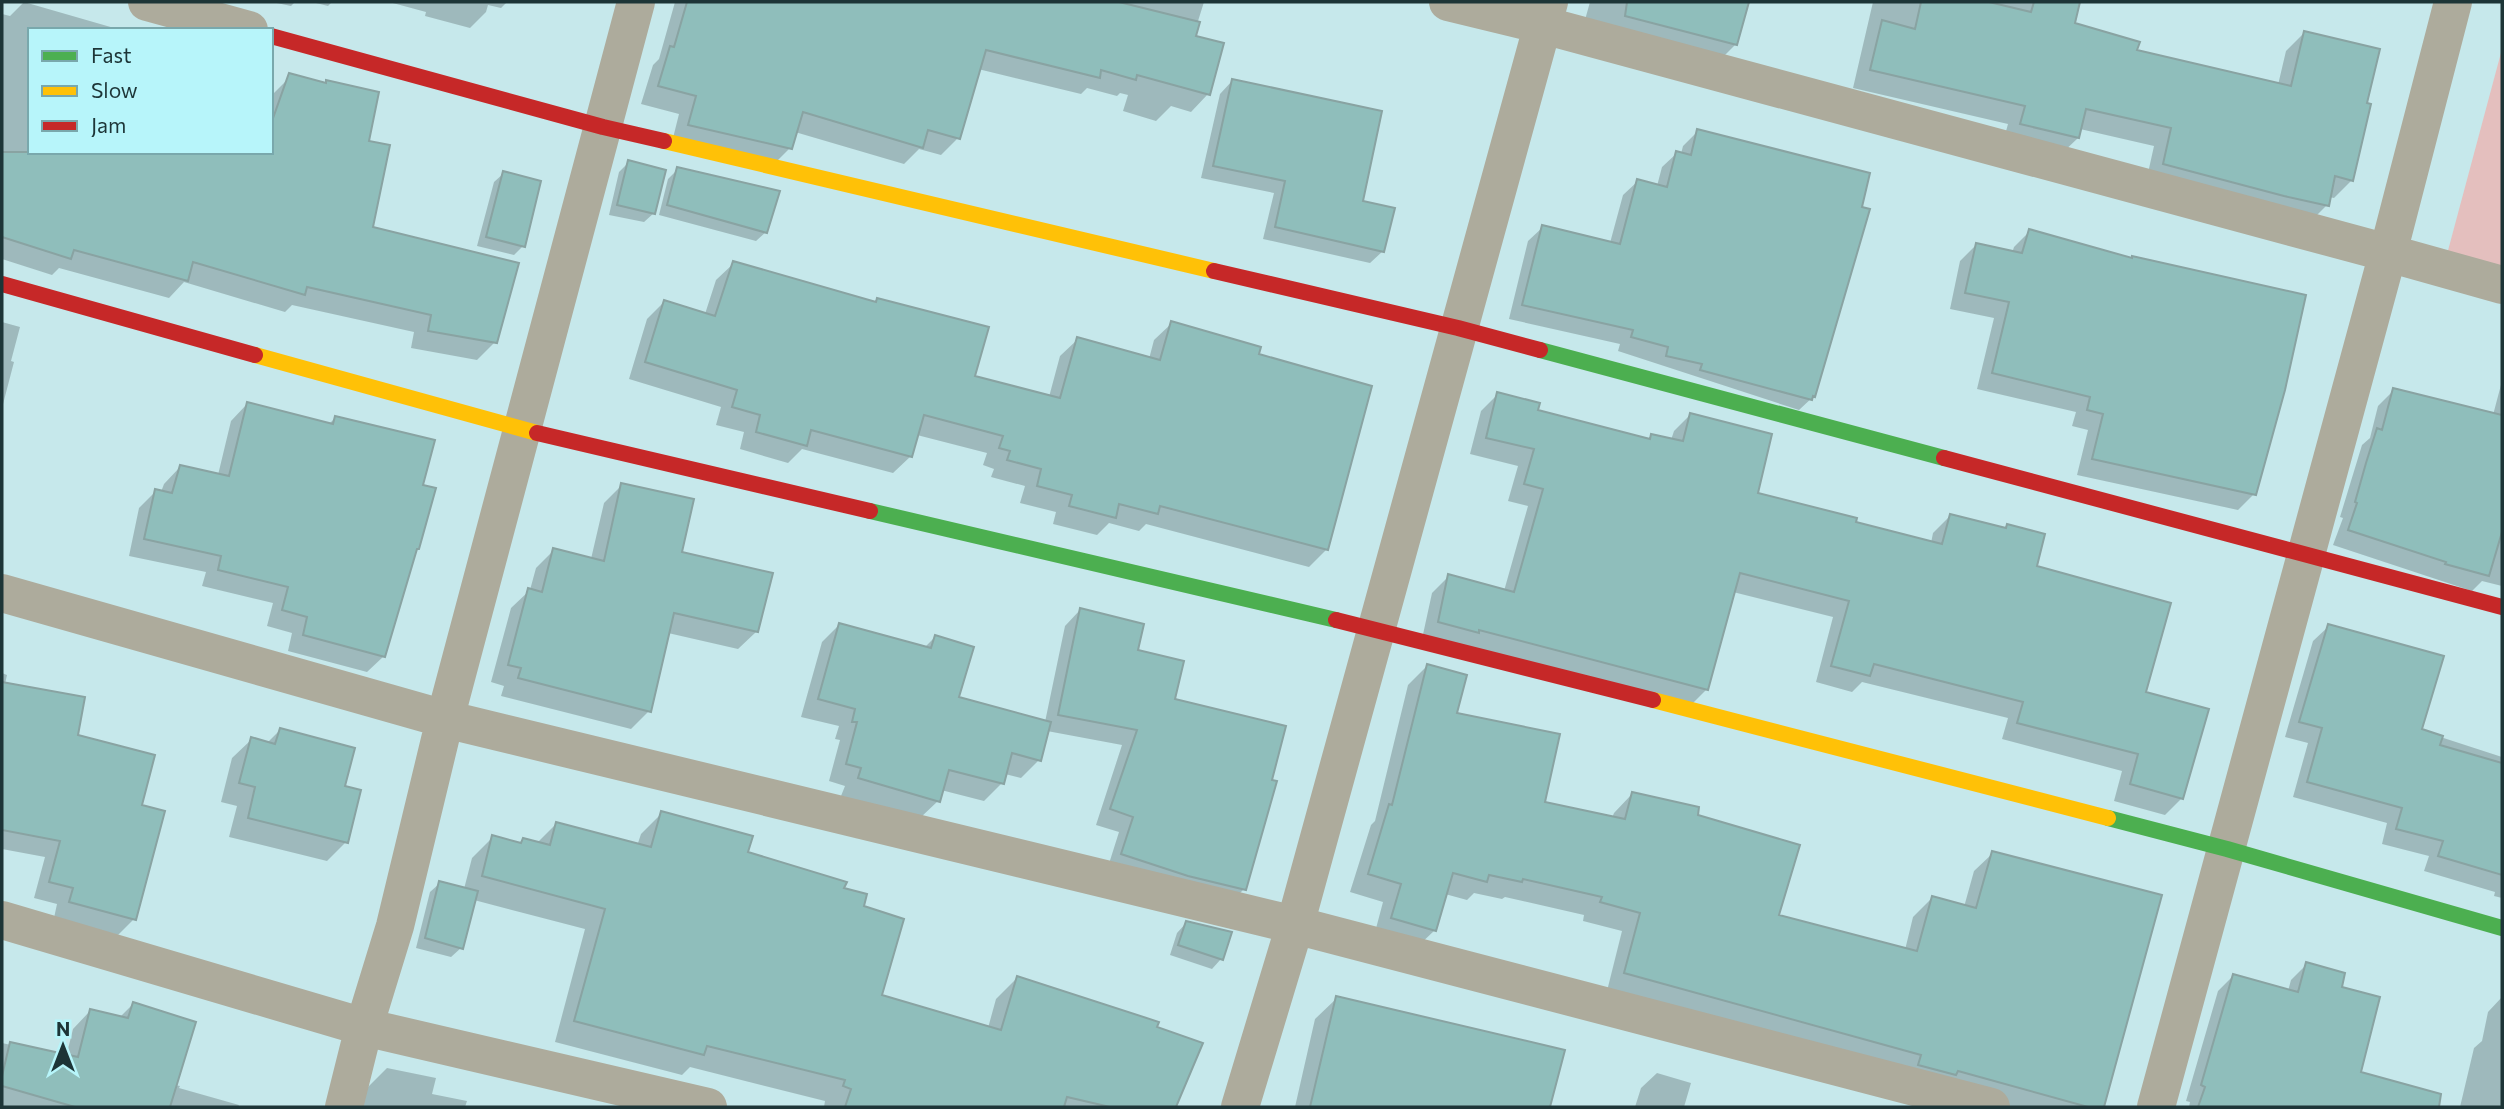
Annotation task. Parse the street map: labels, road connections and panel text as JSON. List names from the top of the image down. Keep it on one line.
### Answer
{"legend":["Fast","Slow","Jam"],"north":"top"}
